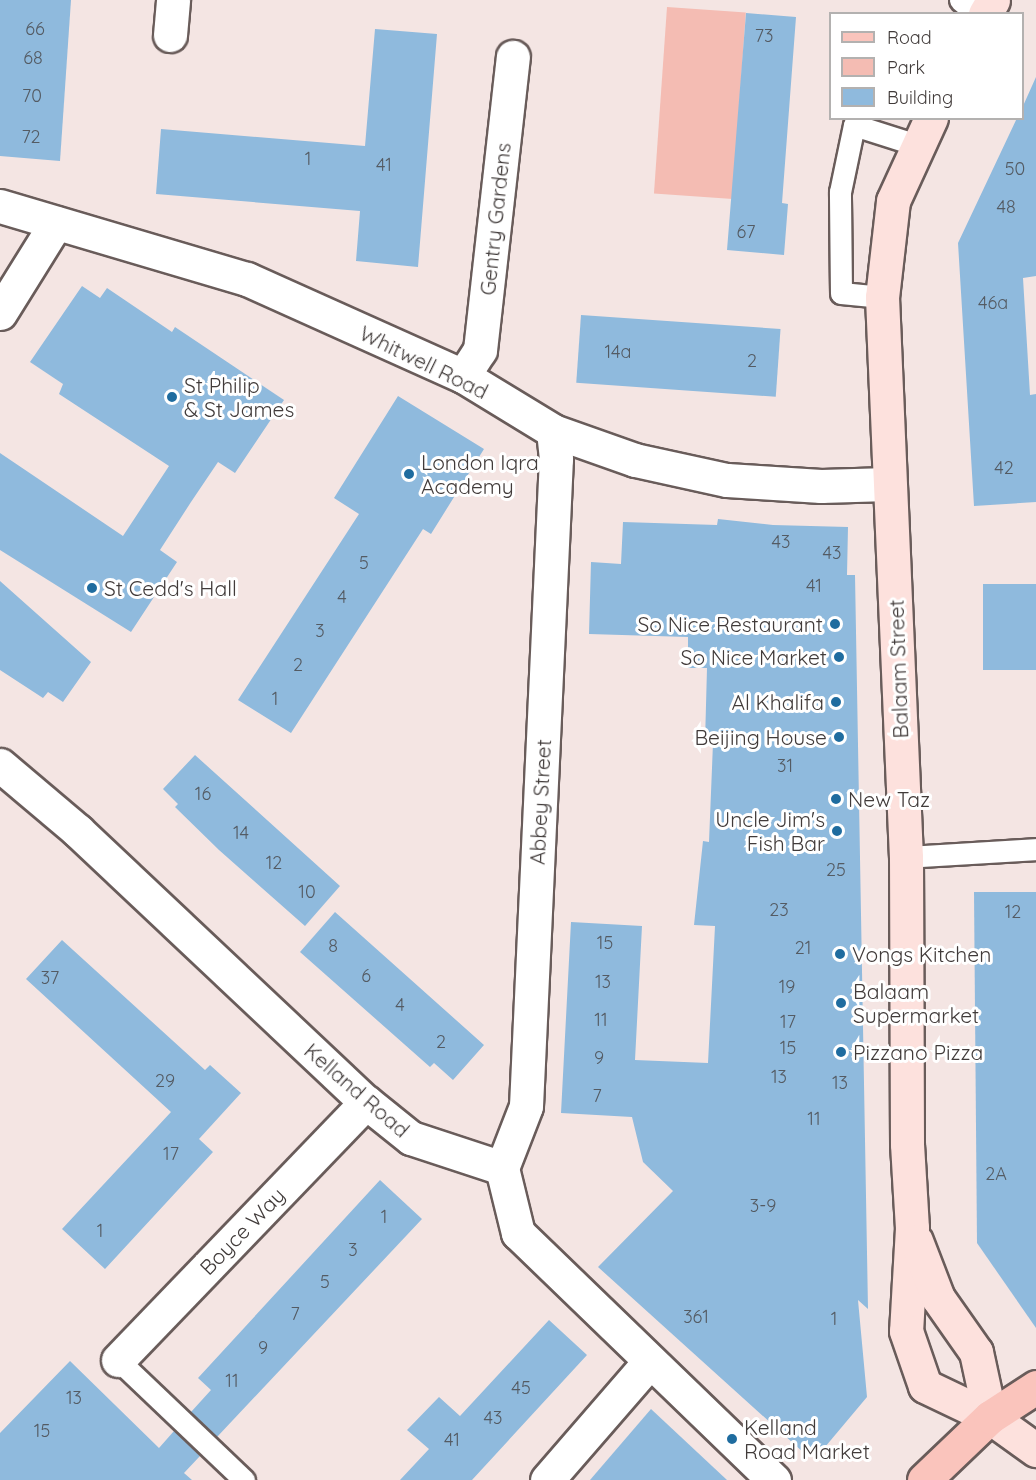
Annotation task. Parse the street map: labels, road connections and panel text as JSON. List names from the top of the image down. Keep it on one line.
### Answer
{"streets":{"main road":["Balaam Street"],"street":["Gentry Gardens","Whitwell Road","Abbey Street","Kelland Road","Boyce Way"]},"crossings":[["Gentry Gardens","Whitwell Road"],["Whitwell Road","Balaam Street"],["Whitwell Road","Abbey Street"],["Abbey Street","Kelland Road"],["Kelland Road","Boyce Way"]],"places":["St Philip & St James","London Iqra Academy","St Cedd's Hall","So Nice Restaurant","So Nice Market","Al Khalifa","Beijing House","New Taz","Uncle Jim's Fish Bar","Vongs Kitchen","Balaam Supermarket","Pizzano Pizza","Kelland Road Market"],"house_numbers":["66","73","68","70","72","1","41","50","48","67","46a","14a","2","42","43","43","5","41","4","3","2","1","31","16","14","12","25","10","23","12","15","8","21","6","37","13","19","4","11","17","2","15","9","13","29","13","7","11","17","2A","3-9","1","1","3","5","7","361","1","9","11","45","13","43","15","41"],"legend":["Road","Park","Building"]}
